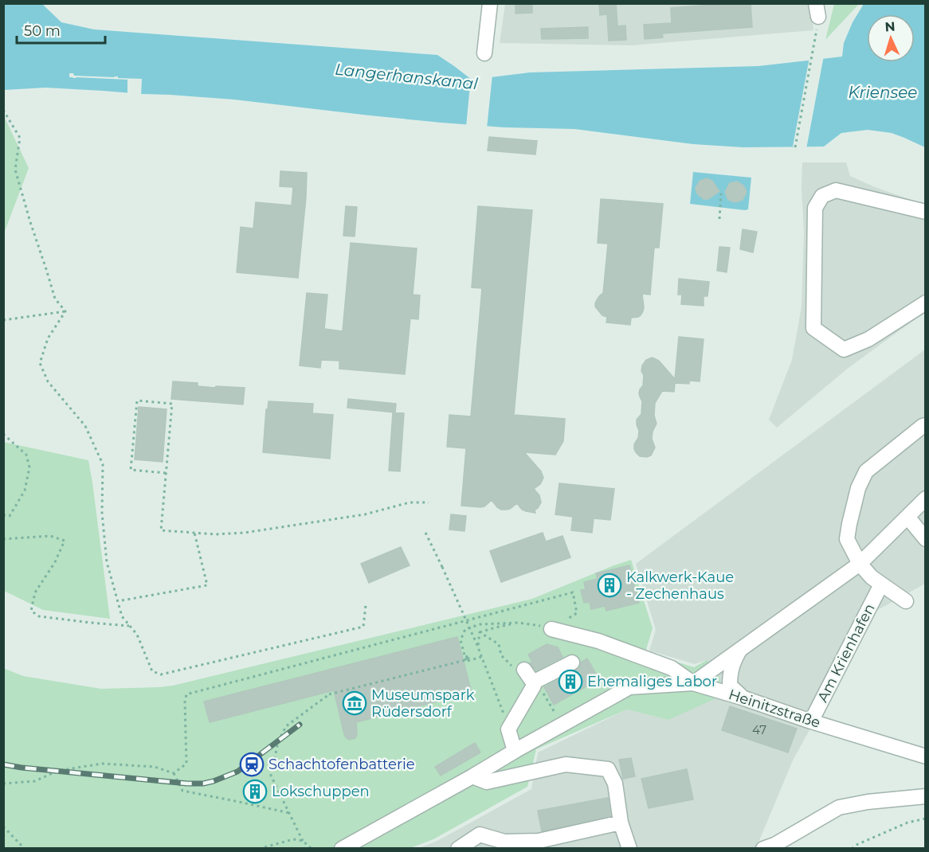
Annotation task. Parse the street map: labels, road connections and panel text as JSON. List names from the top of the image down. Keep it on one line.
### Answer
{"streets":{"street":["Am Krienhafen","Heinitzstraße"]},"crossings":[["Am Krienhafen","Heinitzstraße"]],"water":["Langerhanskanal","Kriensee"],"places":{"building":["Kalkwerk-Kaue - Zechenhaus","Ehemaliges Labor","Lokschuppen"],"museum":["Museumspark Rüdersdorf"],"station":["Schachtofenbatterie"]},"house_numbers":["47"],"scale_bar":"50 m","north":"top"}
